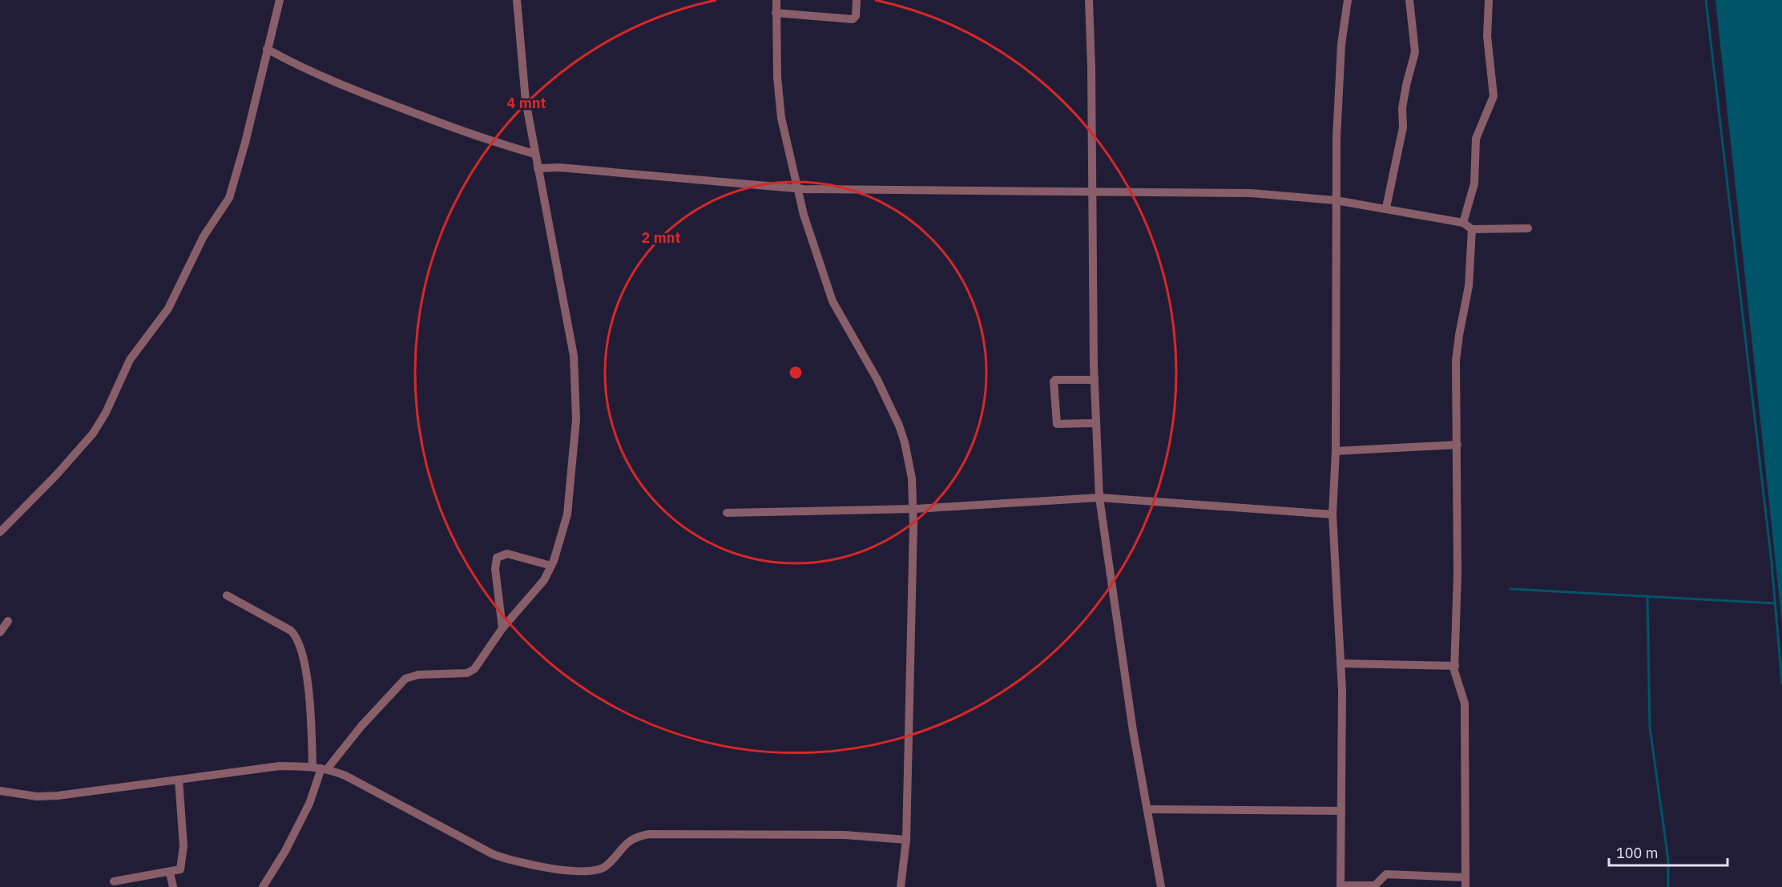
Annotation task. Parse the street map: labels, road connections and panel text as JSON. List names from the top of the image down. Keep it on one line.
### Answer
{"scale_bar":"100 m","rings":["4 mnt","2 mnt"]}
